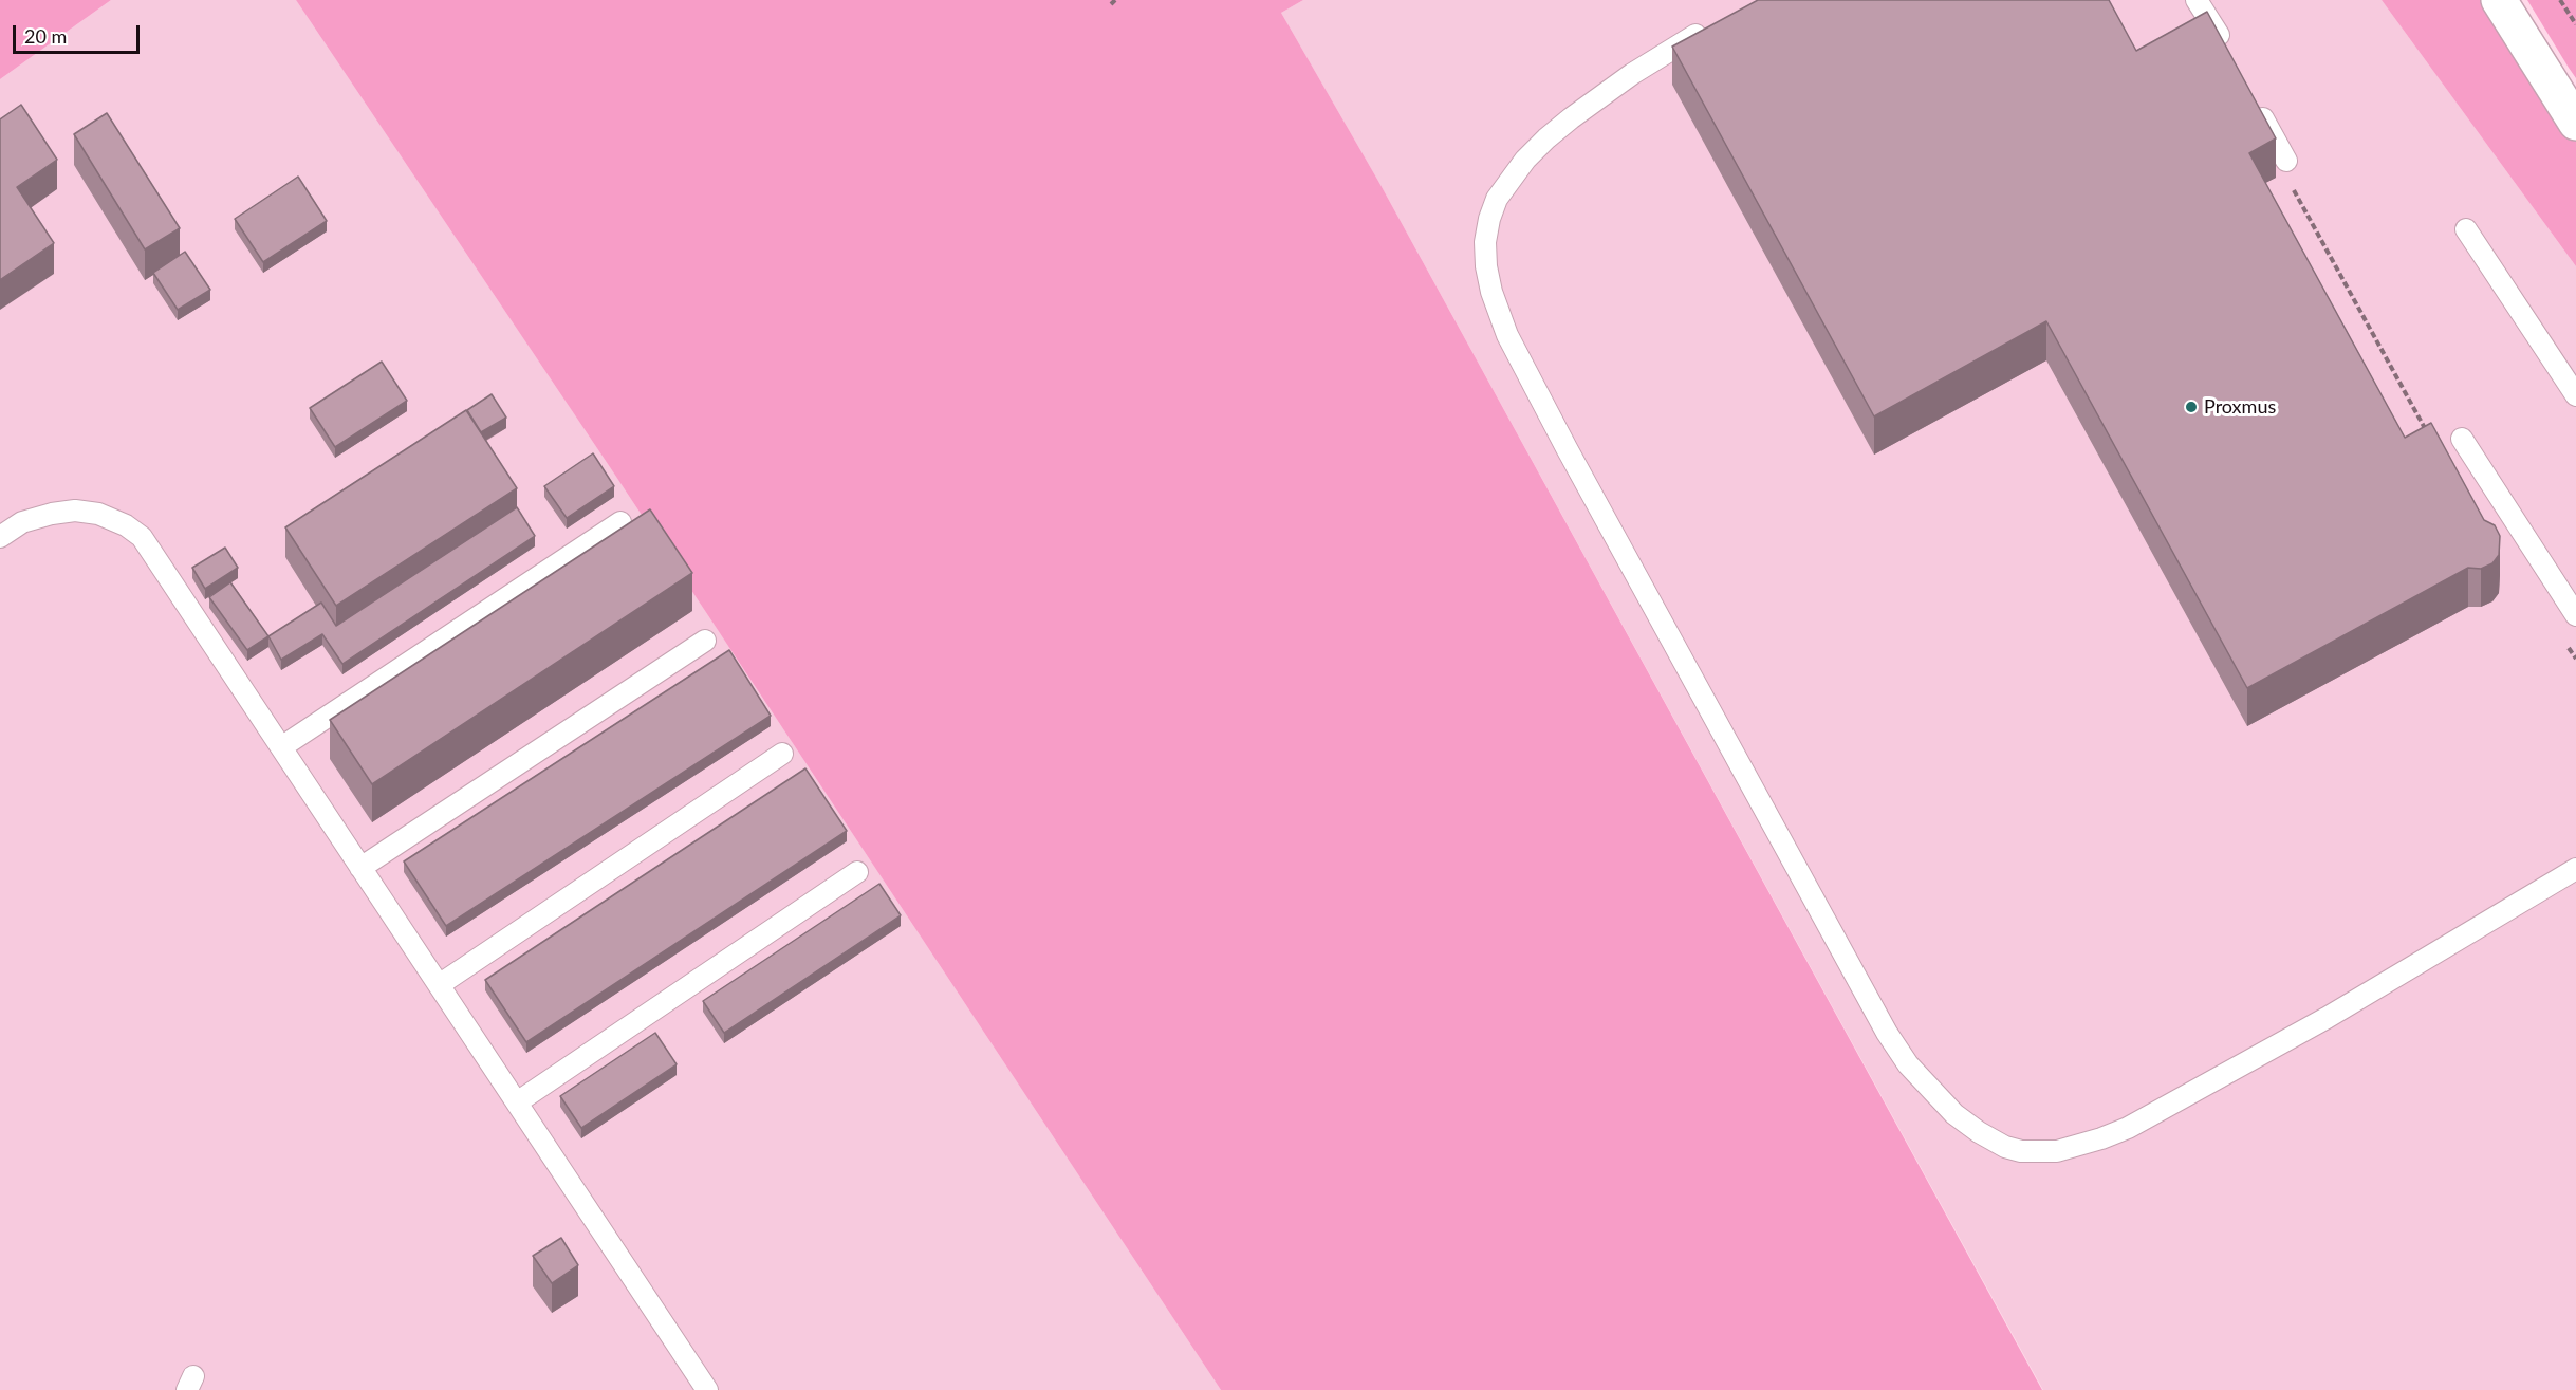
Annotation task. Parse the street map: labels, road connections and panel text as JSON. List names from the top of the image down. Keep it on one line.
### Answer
{"places":["Proxmus"],"scale_bar":"20 m"}
